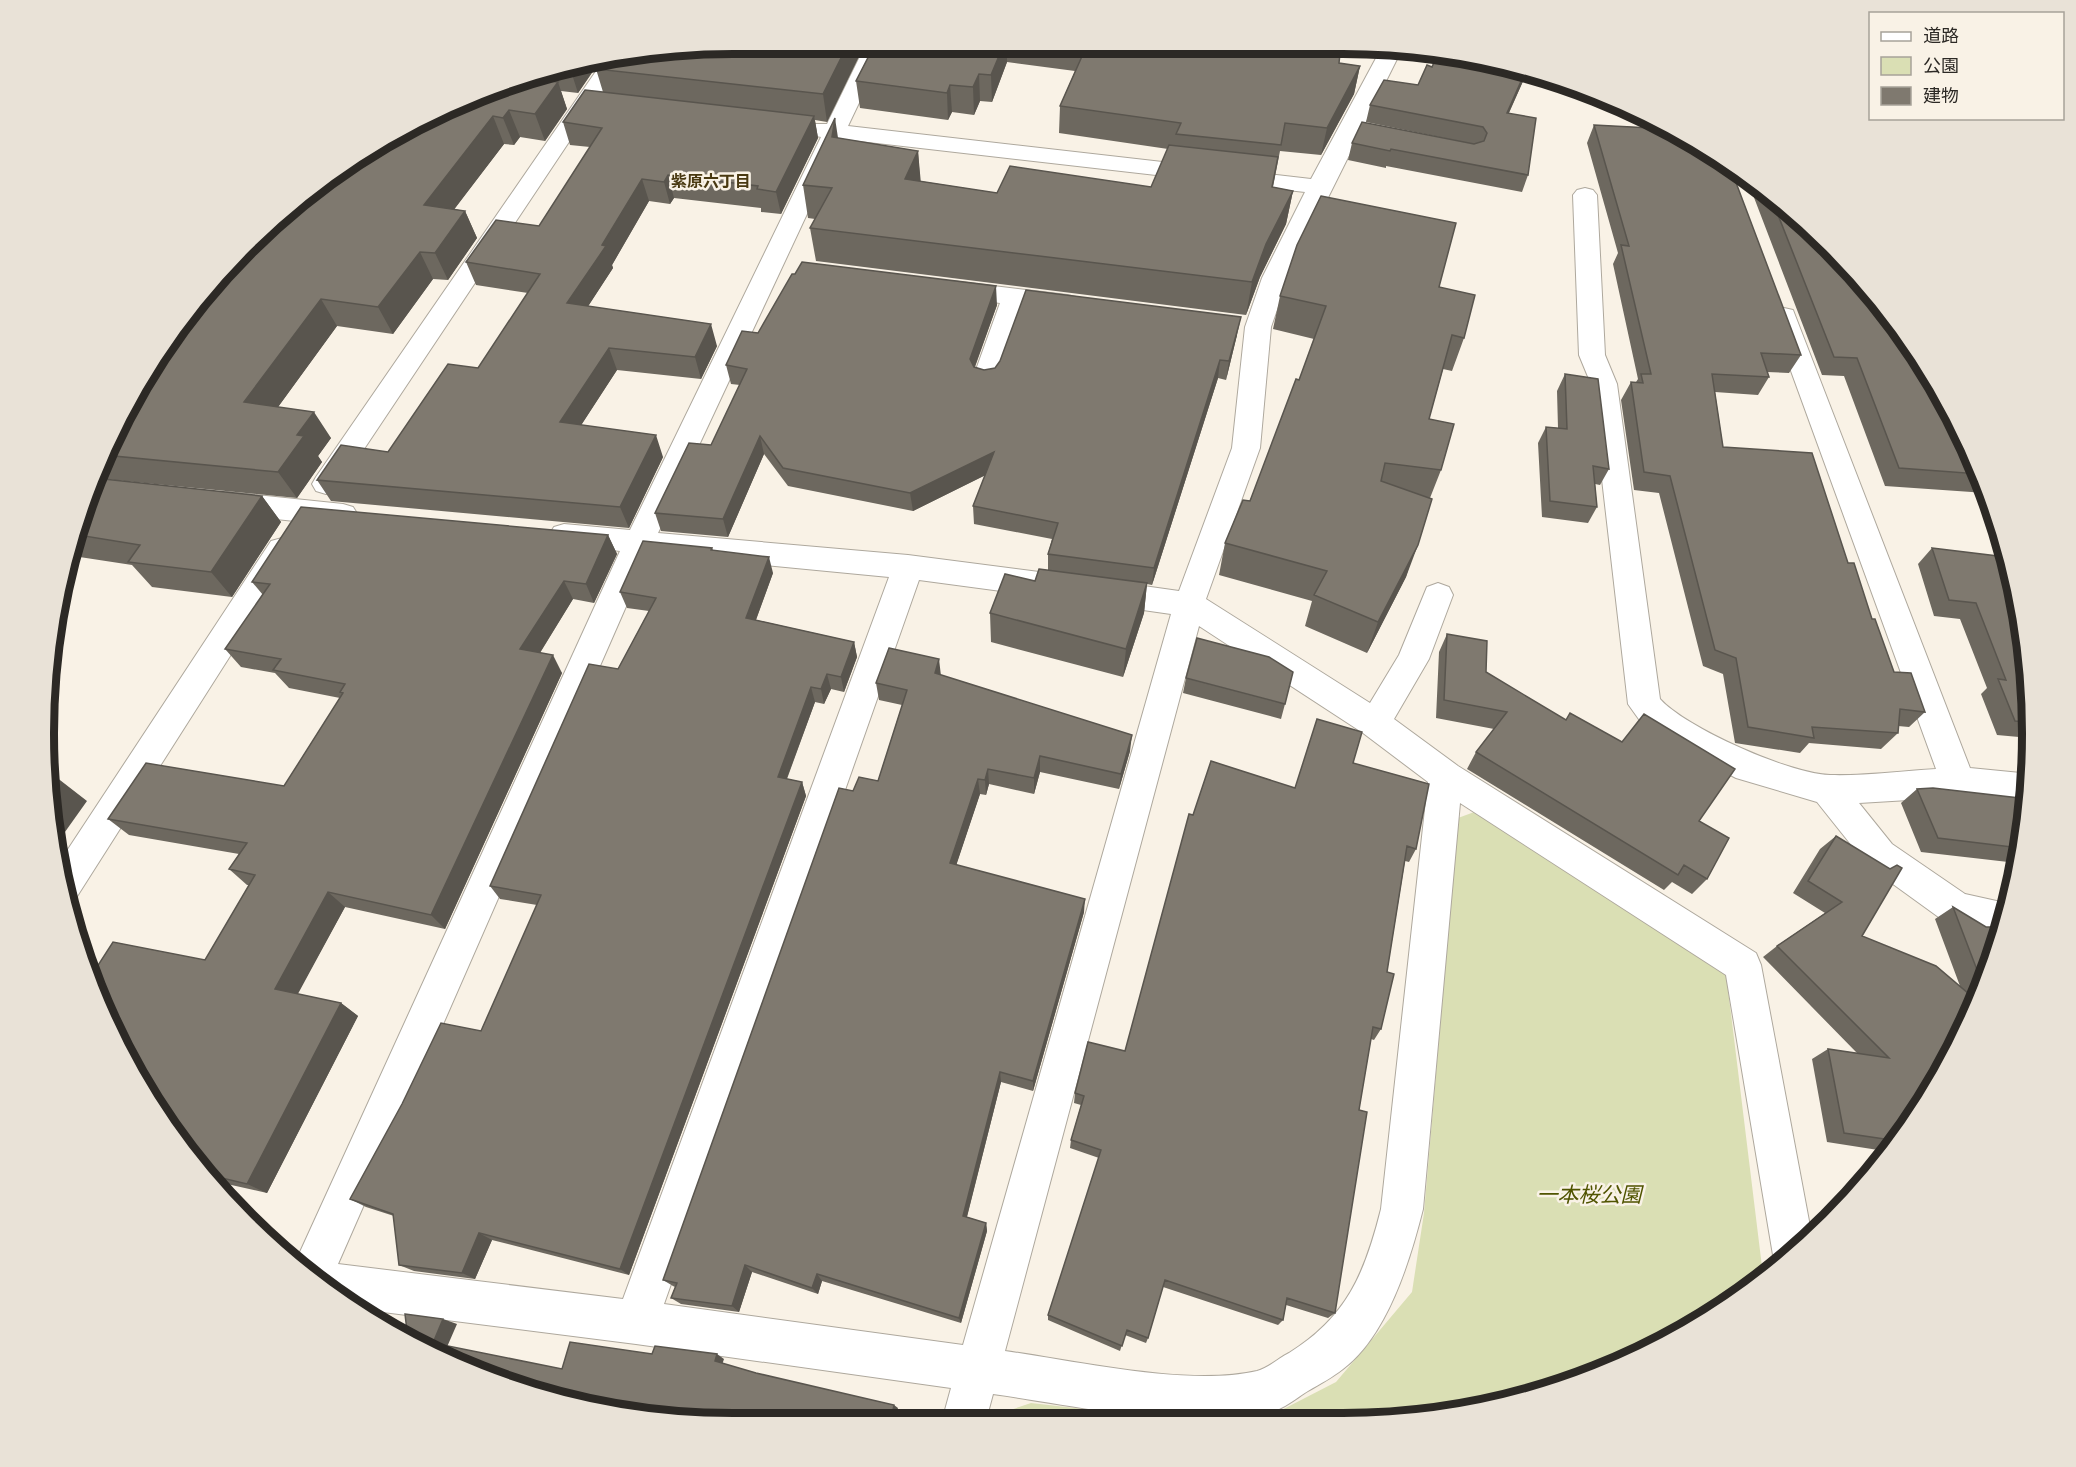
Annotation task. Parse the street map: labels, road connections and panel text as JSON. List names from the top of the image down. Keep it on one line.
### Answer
{"districts":["紫原六丁目"],"parks":["一本桜公園"],"legend":["道路","公園","建物"]}
